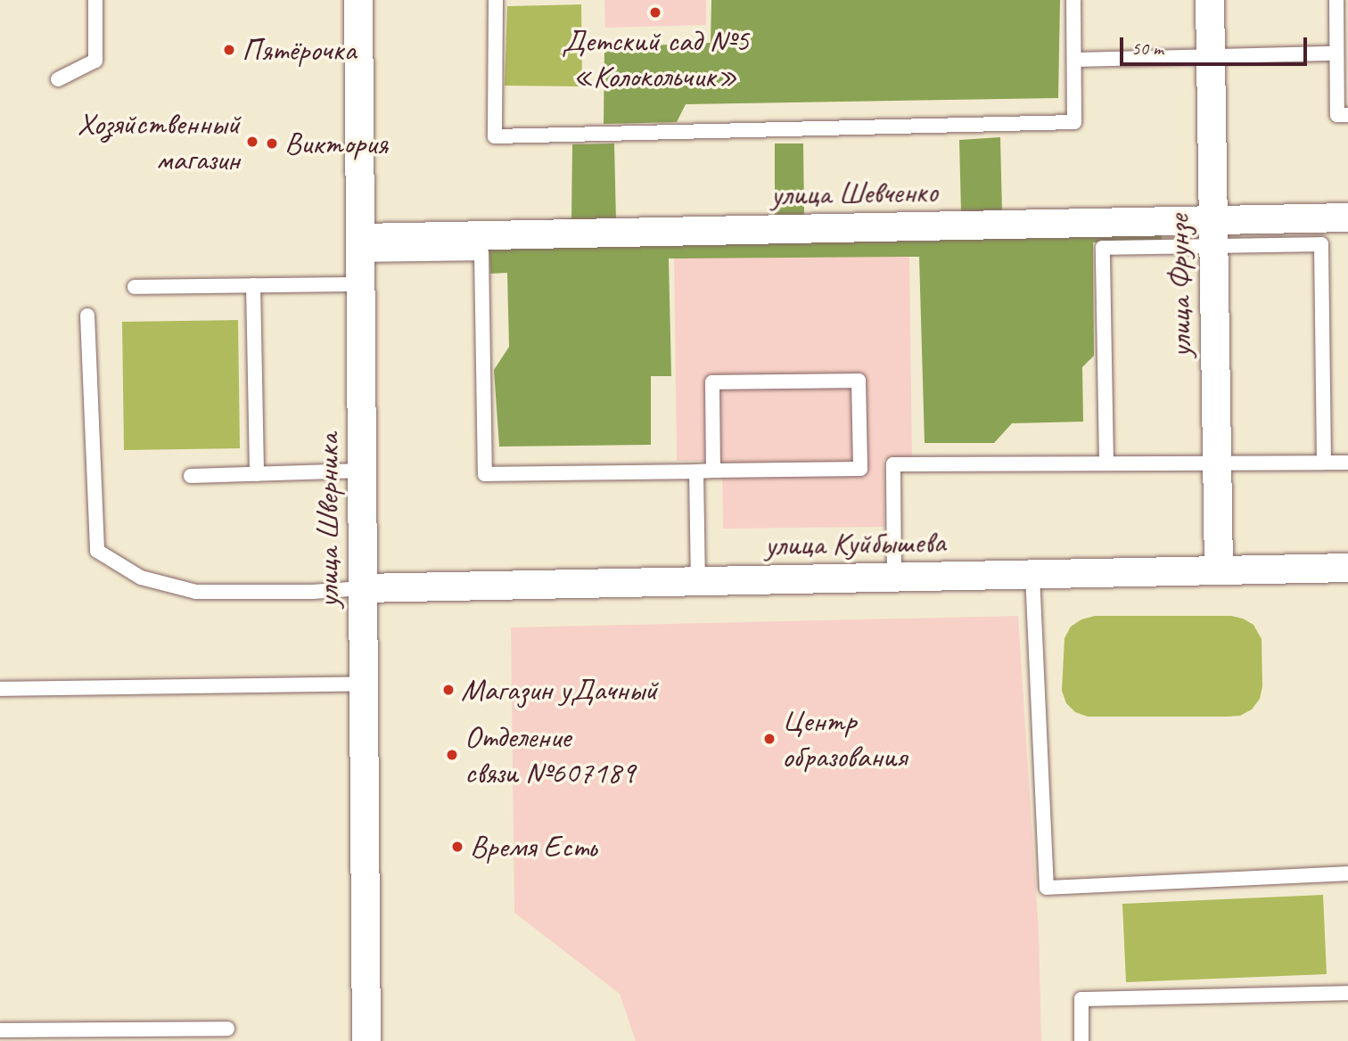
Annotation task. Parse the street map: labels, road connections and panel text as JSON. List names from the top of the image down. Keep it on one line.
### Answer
{"streets":{"street":["улица Шевченко","улица Фрунзе","улица Шверника","улица Куйбышева"]},"crossings":[["улица Шевченко","улица Фрунзе"],["улица Шевченко","улица Шверника"],["улица Фрунзе","улица Куйбышева"],["улица Шверника","улица Куйбышева"]],"places":["Детский сад №5 «Колокольчик»","Пятёрочка","Хозяйственный магазин","Виктория","Магазин уДачный","Центр образования","Отделение связи №607189","Время Есть"],"scale_bar":"50 m"}
